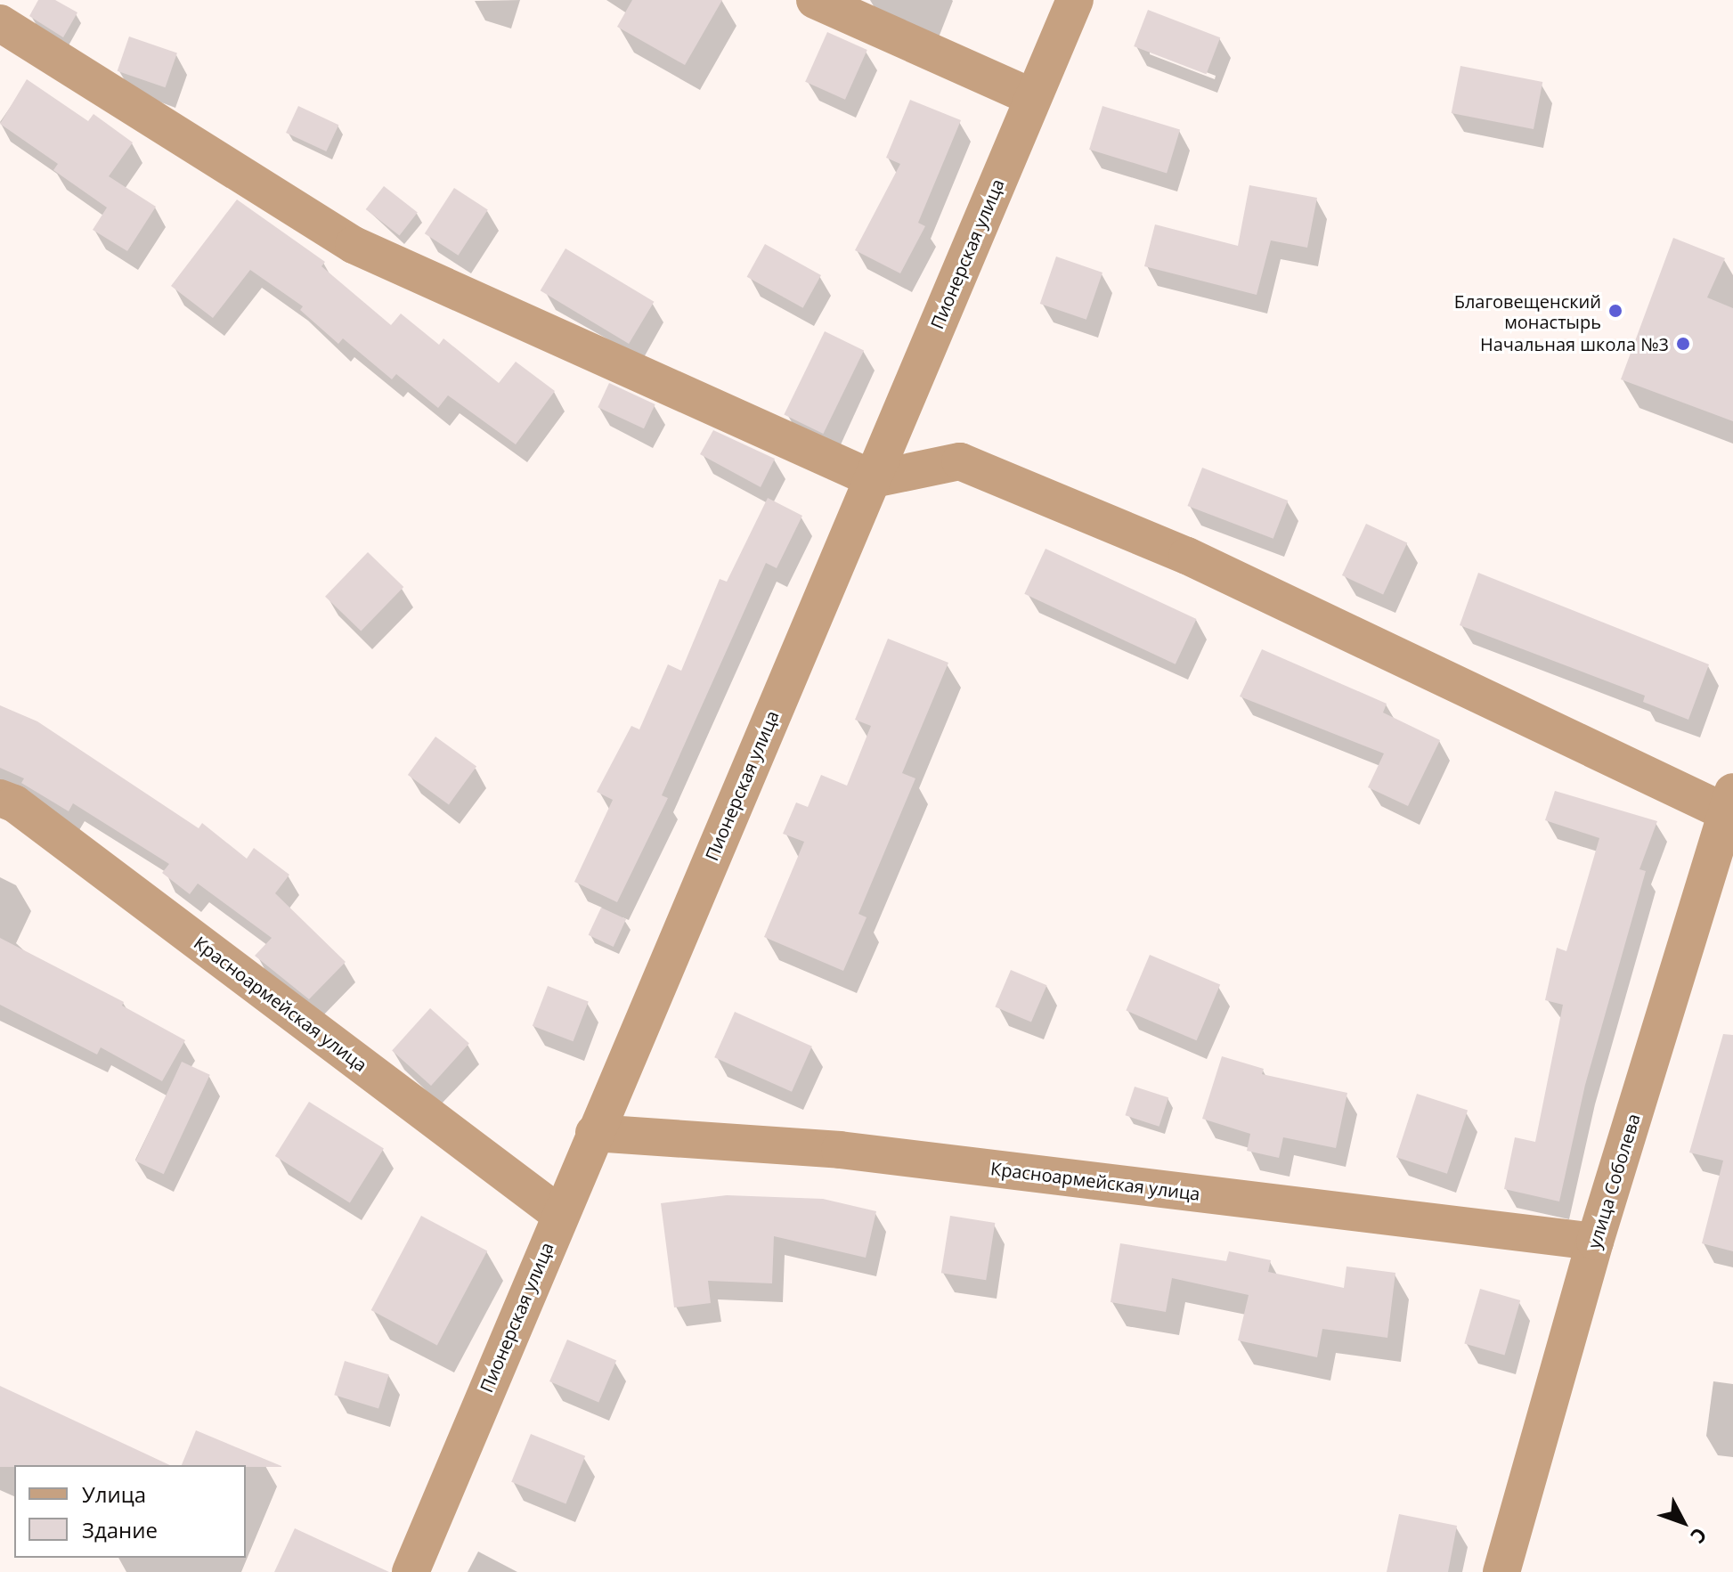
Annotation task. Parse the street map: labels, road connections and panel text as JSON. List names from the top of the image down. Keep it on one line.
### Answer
{"streets":{"street":["Пионерская улица","Красноармейская улица","улица Соболева"]},"crossings":[["Пионерская улица","Красноармейская улица"],["Красноармейская улица","улица Соболева"]],"places":["Благовещенский монастырь","Начальная школа №3"],"legend":["Улица","Здание"],"north":"bottom right"}
